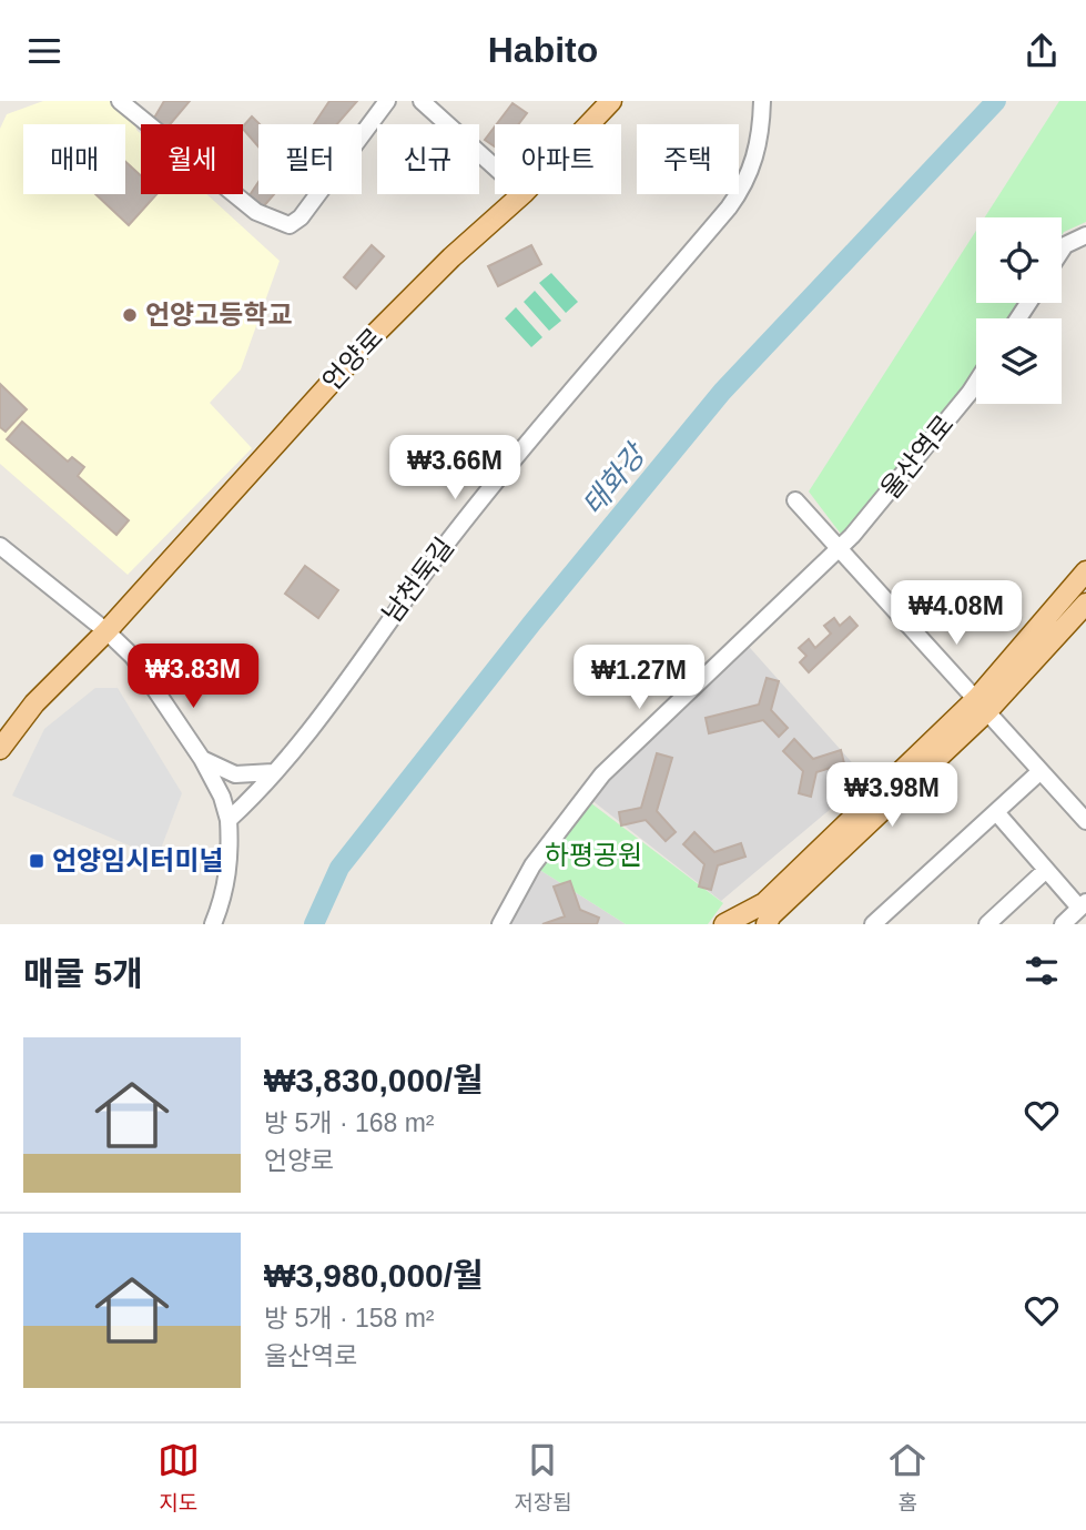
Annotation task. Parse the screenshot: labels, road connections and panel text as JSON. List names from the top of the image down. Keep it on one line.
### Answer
{"streets":{"main road":["언양로"],"street":["울산역로","남천둑길"]},"water":["태화강"],"parks":["하평공원"],"places":{"other":["언양고등학교"],"transit":["언양임시터미널"]},"page":{"header":"Habito","chip":["매매","월세","필터","신규","아파트","주택"],"price":["₩3.66M","₩4.08M","₩3.83M","₩1.27M","₩3.98M"],"heading":"매물 5개","list":[{"name":"₩3,830,000/월","note":"방 5개 · 168 m² · 언양로"},{"name":"₩3,980,000/월","note":"방 5개 · 158 m² · 울산역로"}],"tabs":["지도","저장됨","홈"]}}
